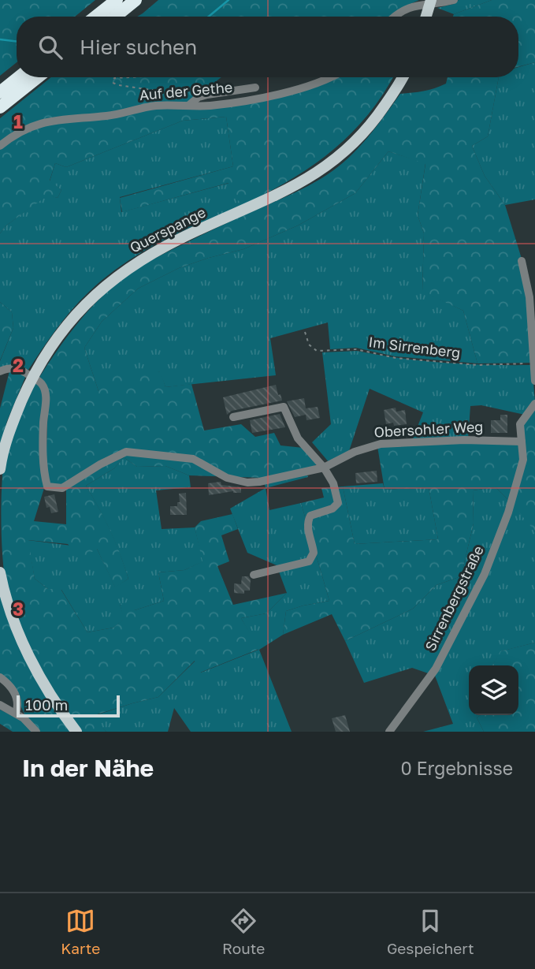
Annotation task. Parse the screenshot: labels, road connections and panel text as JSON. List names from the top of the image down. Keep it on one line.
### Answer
{"streets":{"main road":["Querspange"],"street":["Auf der Gethe","Obersohler Weg","Sirrenbergstraße"],"path":["Im Sirrenberg"]},"crossings":[["Querspange","Obersohler Weg"],["Obersohler Weg","Sirrenbergstraße"]],"scale_bar":"100 m","page":{"search":"Hier suchen","scale":"100 m","heading":["In der Nähe","0 Ergebnisse"],"nav":["Karte","Route","Gespeichert"]},"grid":{"rows":["1","2","3"]}}
